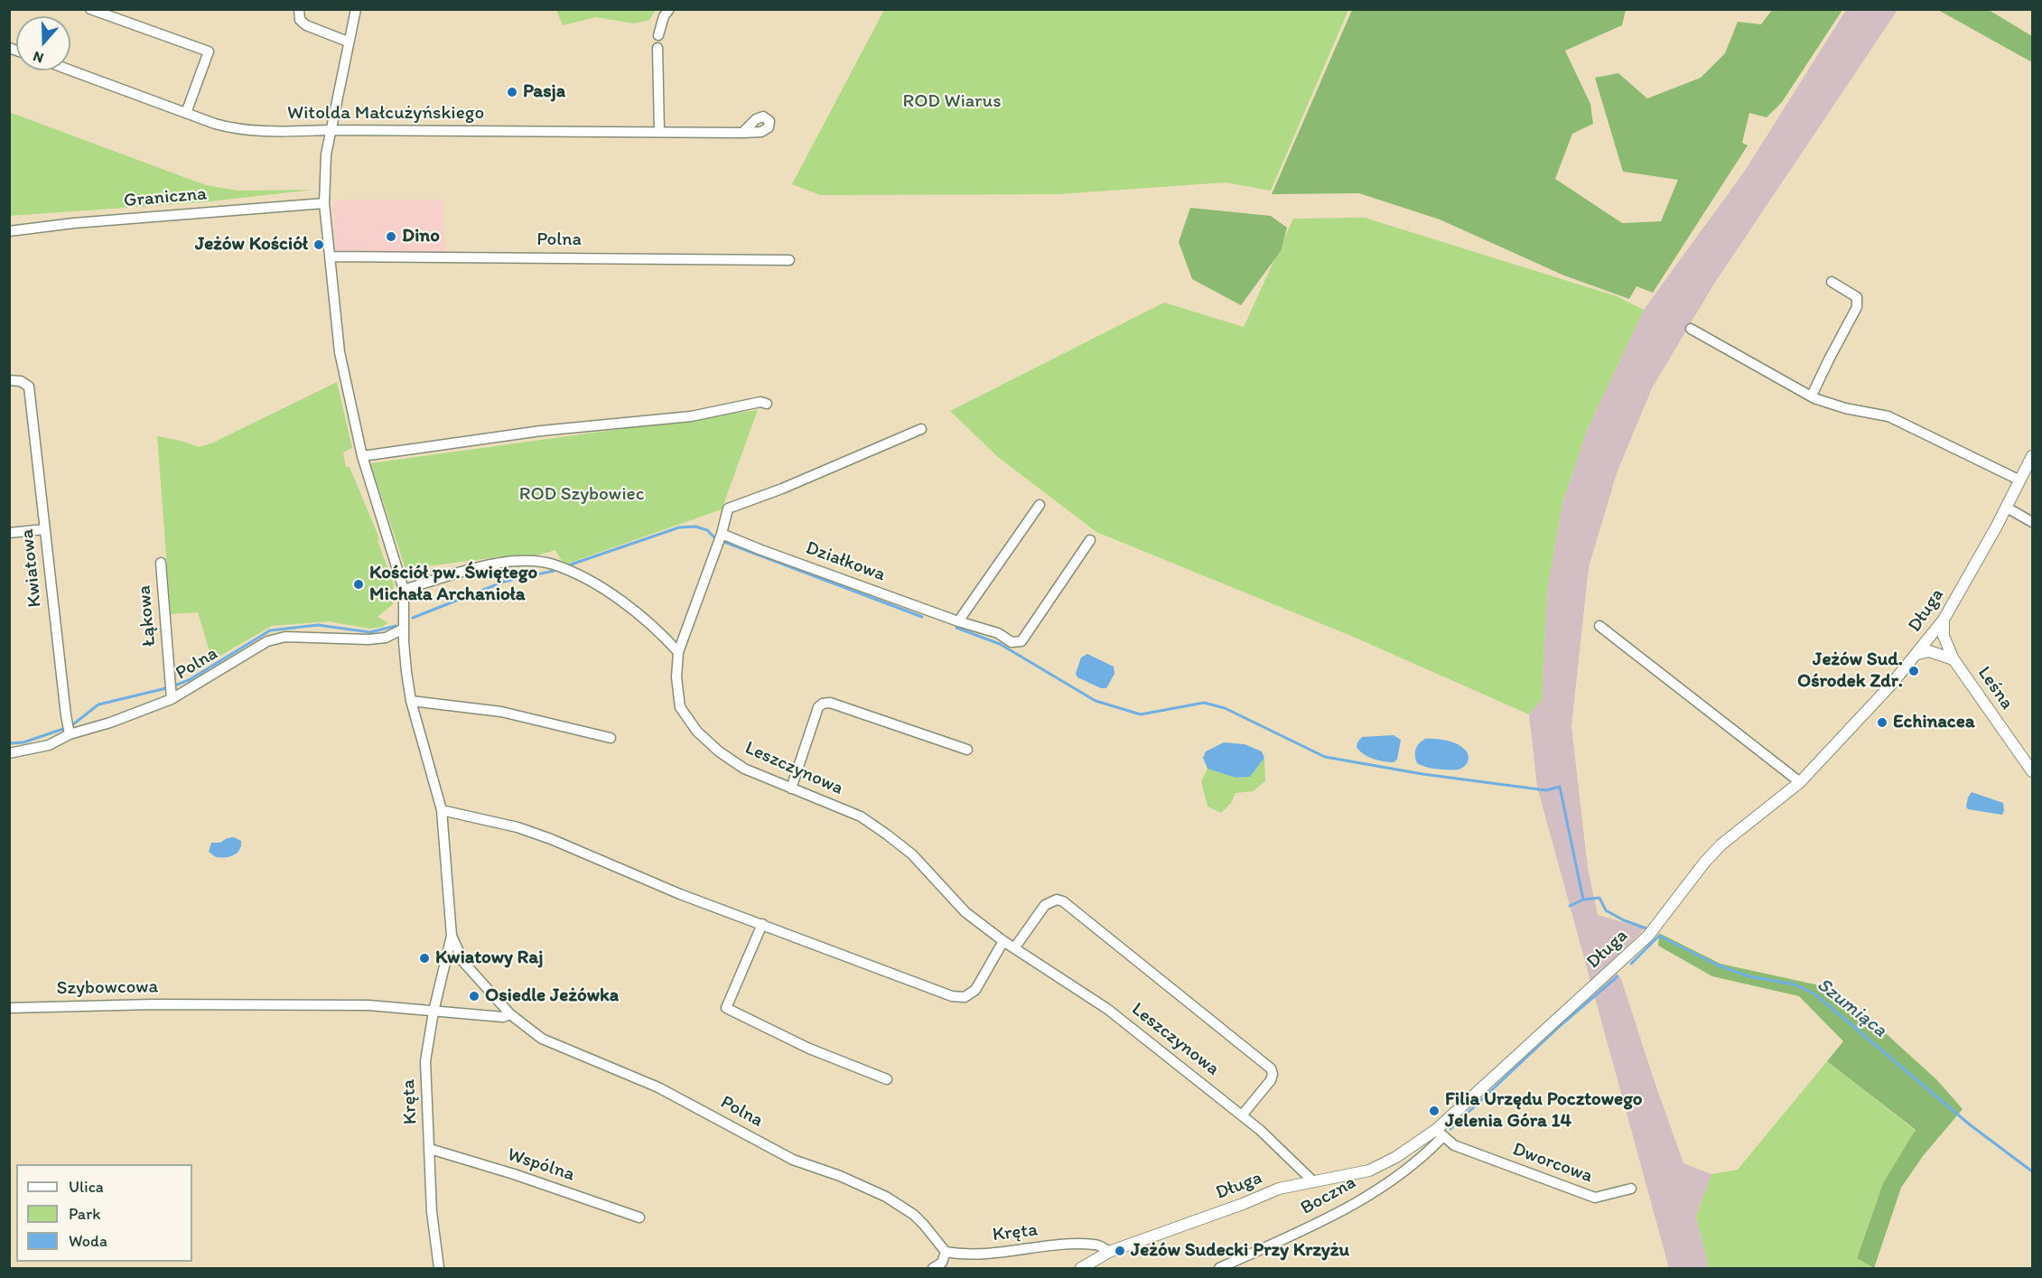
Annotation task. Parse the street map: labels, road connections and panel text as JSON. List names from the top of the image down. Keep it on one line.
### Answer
{"streets":{"street":["Witolda Małcużyńskiego","Graniczna","Polna","Działkowa","Kwiatowa","Długa","Łąkowa","Leśna","Leszczynowa","Szybowcowa","Kręta","Dworcowa","Wspólna","Boczna"]},"crossings":[["Witolda Małcużyńskiego","Polna"],["Graniczna","Polna"],["Polna","Kwiatowa"],["Polna","Łąkowa"],["Polna","Kręta"],["Długa","Leśna"],["Długa","Leszczynowa"],["Długa","Kręta"],["Długa","Dworcowa"],["Długa","Boczna"],["Szybowcowa","Kręta"],["Kręta","Wspólna"],["Dworcowa","Boczna"]],"water":["Szumiąca"],"parks":["ROD Wiarus","ROD Szybowiec"],"places":["Pasja","Dino","Jeżów Kościół","Kościół pw. Świętego Michała Archanioła","Jeżów Sud. Ośrodek Zdr.","Echinacea","Kwiatowy Raj","Osiedle Jeżówka","Filia Urzędu Pocztowego Jelenia Góra 14","Jeżów Sudecki Przy Krzyżu"],"legend":["Ulica","Park","Woda"],"north":"bottom"}
